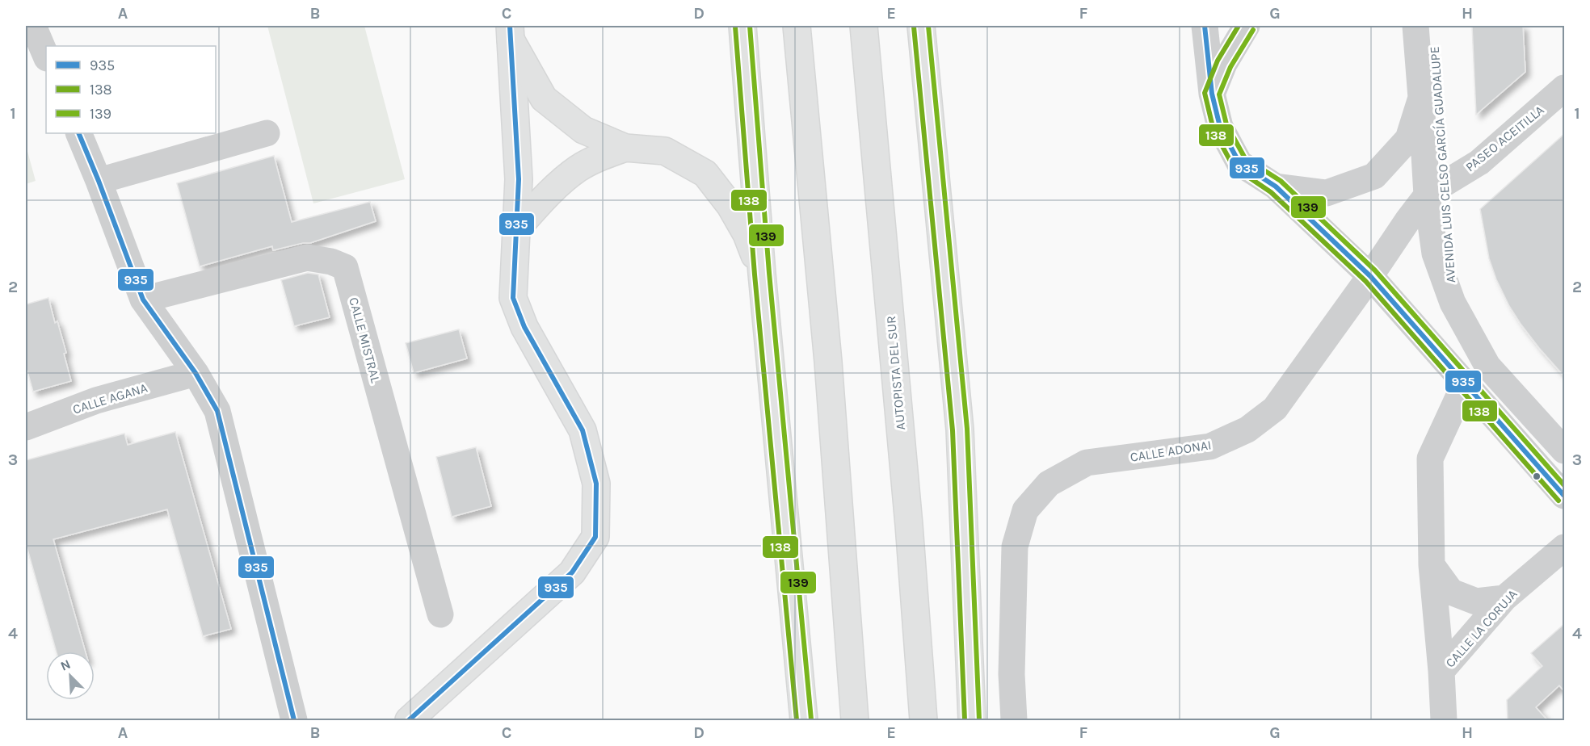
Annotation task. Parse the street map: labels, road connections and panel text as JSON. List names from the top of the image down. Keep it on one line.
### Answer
{"streets":{"main road":["AUTOPISTA DEL SUR"],"street":["PASEO ACEITILLA","AVENIDA LUIS CELSO GARCÍA GUADALUPE","CALLE MISTRAL","CALLE AGANA","CALLE ADONAI","CALLE LA CORUJA"]},"crossings":[["PASEO ACEITILLA","AVENIDA LUIS CELSO GARCÍA GUADALUPE"],["PASEO ACEITILLA","CALLE ADONAI"],["AVENIDA LUIS CELSO GARCÍA GUADALUPE","CALLE ADONAI"]],"lines":["transit line 935","transit line 138","transit line 139"],"legend":["935","138","139"],"north":"top left","grid":{"columns":["A","B","C","D","E","F","G","H"],"rows":["1","2","3","4"]}}
